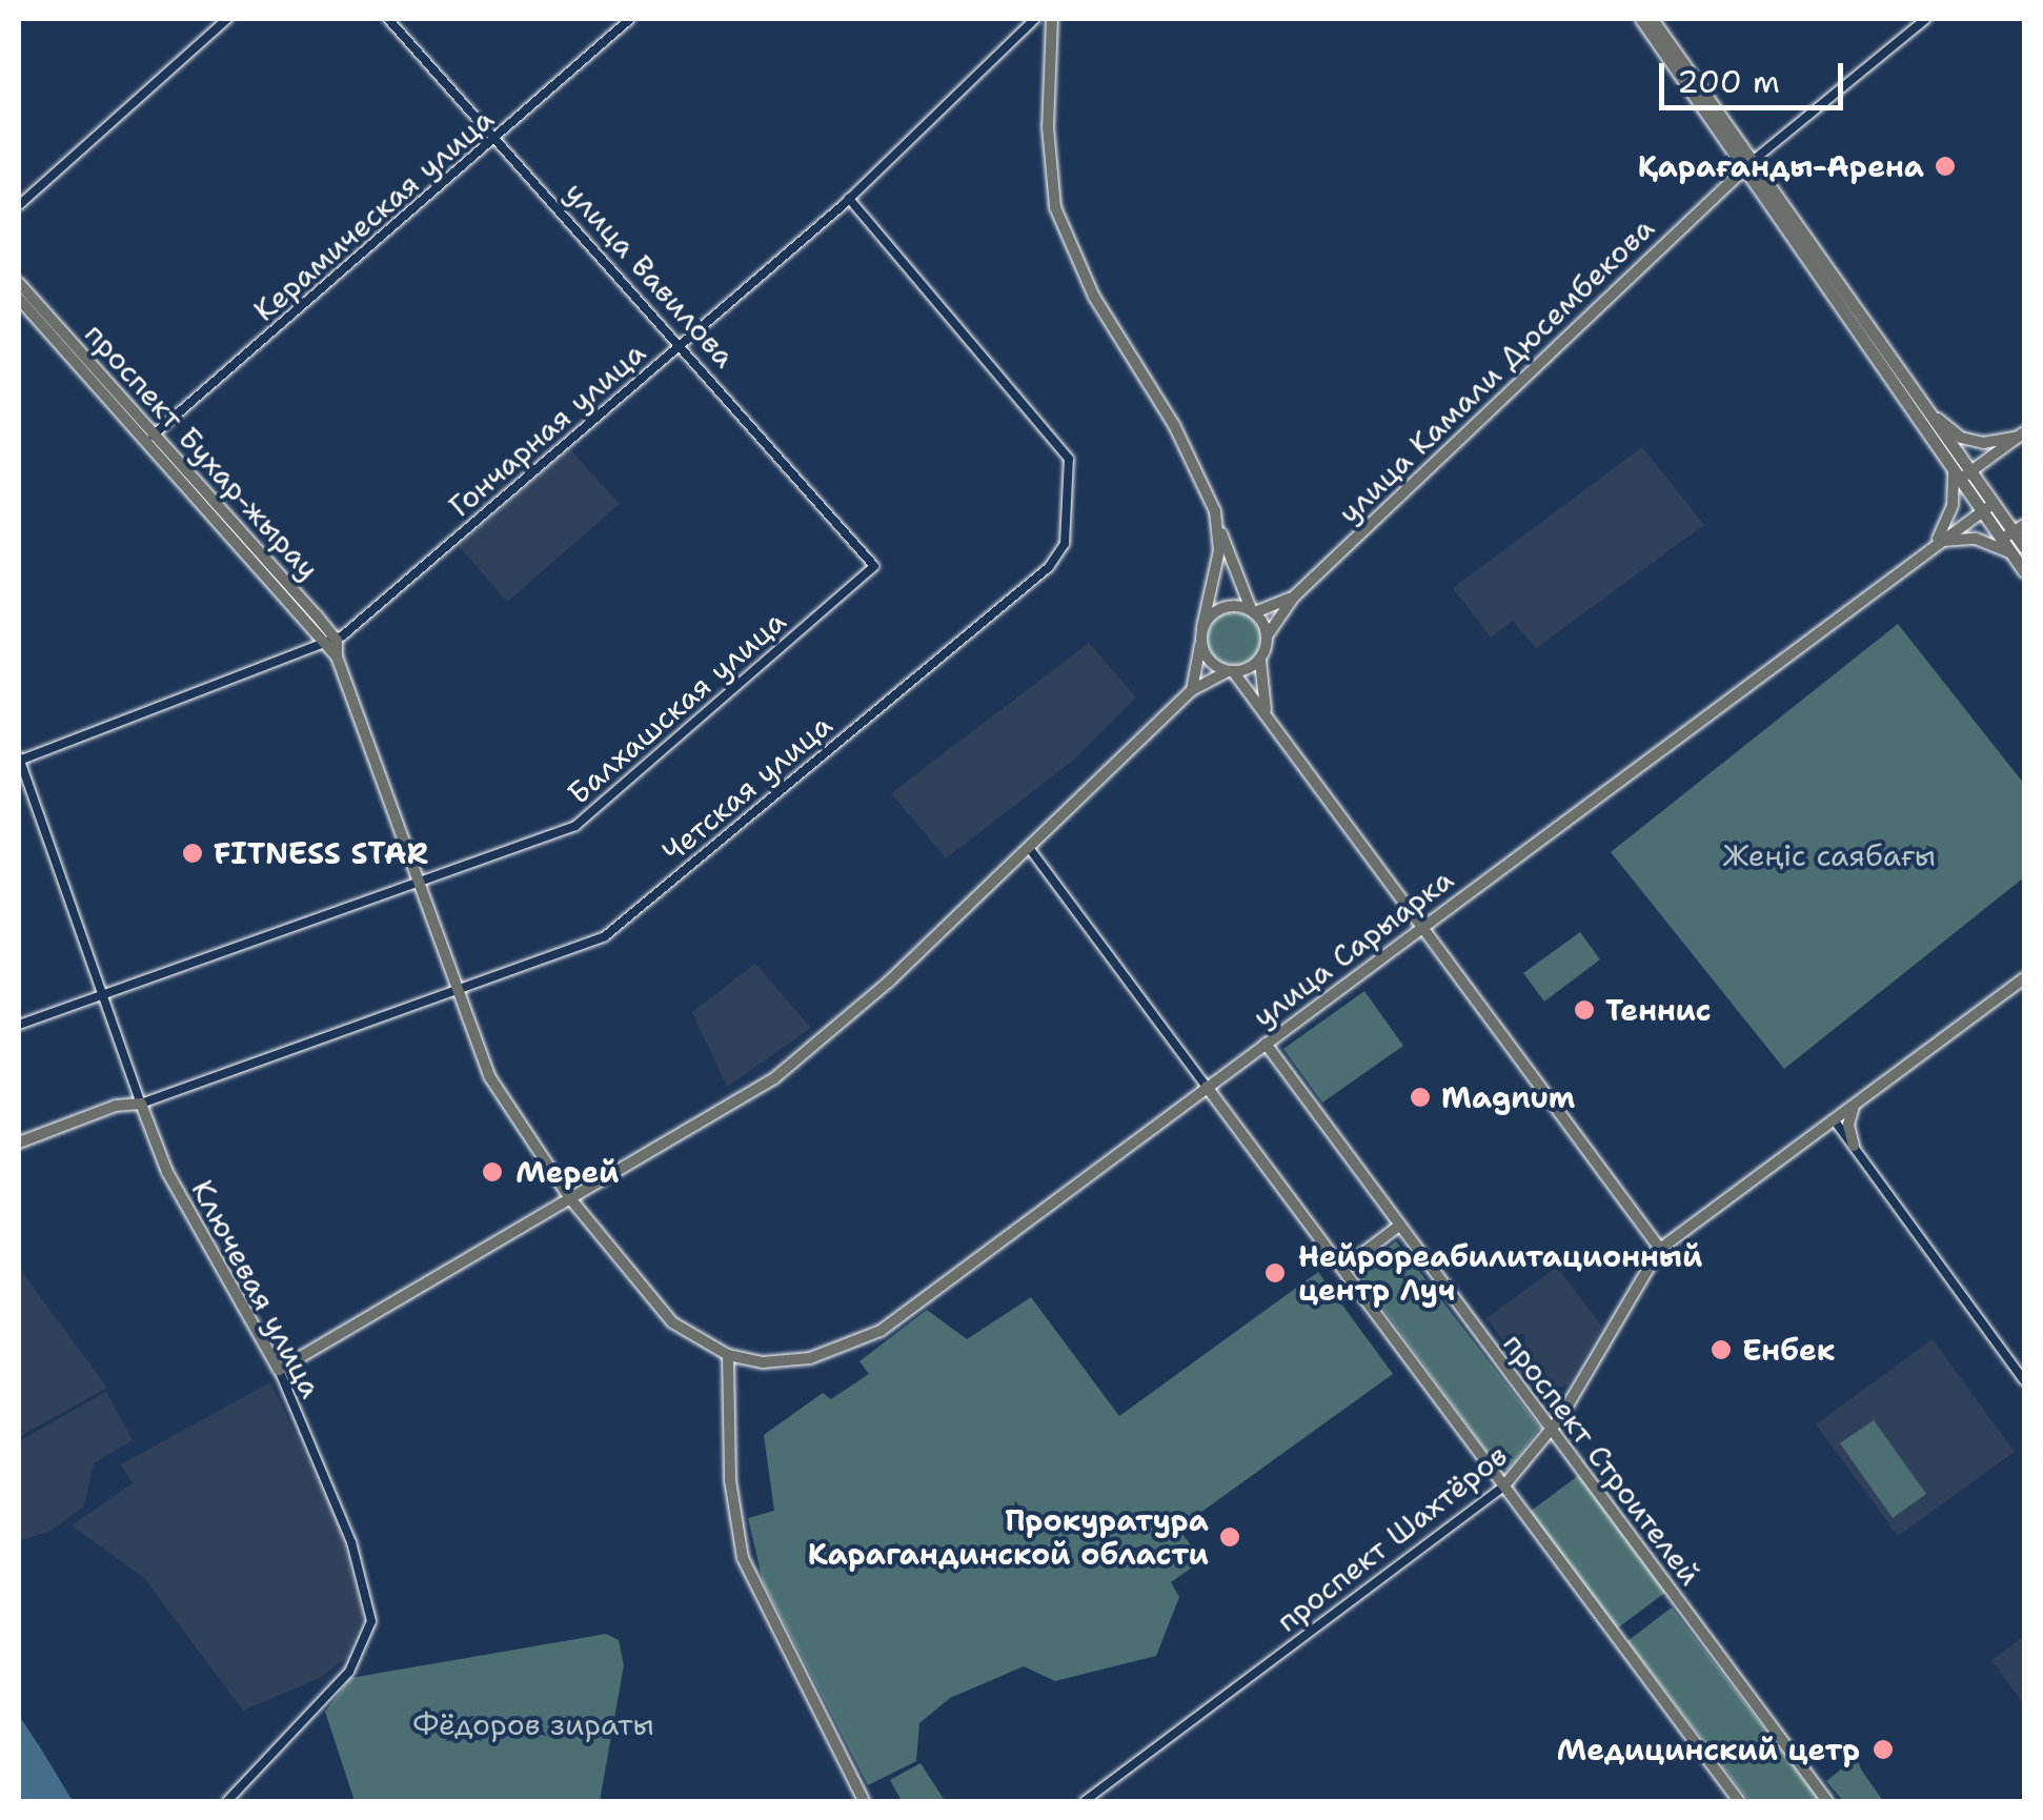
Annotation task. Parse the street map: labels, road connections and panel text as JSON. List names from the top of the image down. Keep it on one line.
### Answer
{"streets":{"main road":["улица Камали Дюсембекова","проспект Бухар-жырау","Четская улица","улица Сарыарка","Ключевая улица","проспект Строителей","проспект Шахтёров"],"street":["Керамическая улица","улица Вавилова","Гончарная улица","Балхашская улица"]},"crossings":[["Керамическая улица","улица Вавилова"],["Керамическая улица","проспект Бухар-жырау"],["улица Вавилова","Гончарная улица"],["улица Вавилова","Балхашская улица"],["Гончарная улица","проспект Бухар-жырау"],["Гончарная улица","Четская улица"],["Гончарная улица","Ключевая улица"],["Балхашская улица","Ключевая улица"],["Четская улица","Ключевая улица"],["улица Сарыарка","проспект Строителей"],["проспект Строителей","проспект Шахтёров"]],"parks":["Жеңіс саябағы","Фёдоров зираты"],"places":["Қарағанды-Арена","FITNESS STAR","Теннис","Magnum","Мерей","Нейрореабилитационный центр Луч","Енбек","Прокуратура Карагандинской области","Медицинский цетр"],"scale_bar":"200 m"}
